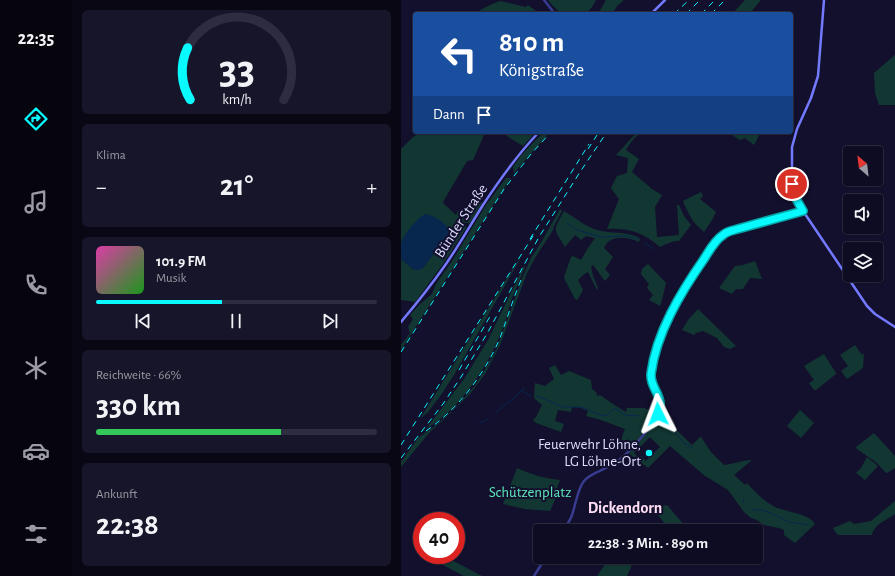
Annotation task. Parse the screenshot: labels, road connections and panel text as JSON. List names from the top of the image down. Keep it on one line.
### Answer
{"streets":{"main road":["Bünder Straße"]},"districts":["Dickendorn"],"parks":["Schützenplatz"],"places":["Feuerwehr Löhne, LG Löhne-Ort"],"north":"top left","page":{"tabs":"22:35","turn":["810 m","Königstraße"],"then":"Dann","tile":["Klima",["Reichweite · 66%","330 km"],["Ankunft","22:38"]],"heat":["−","21°","+"],"song":["101.9 FM","Musik"],"limit":"40","trip":"22:38 · 3 Min. · 890 m","gauge":["33","km/h"]}}
